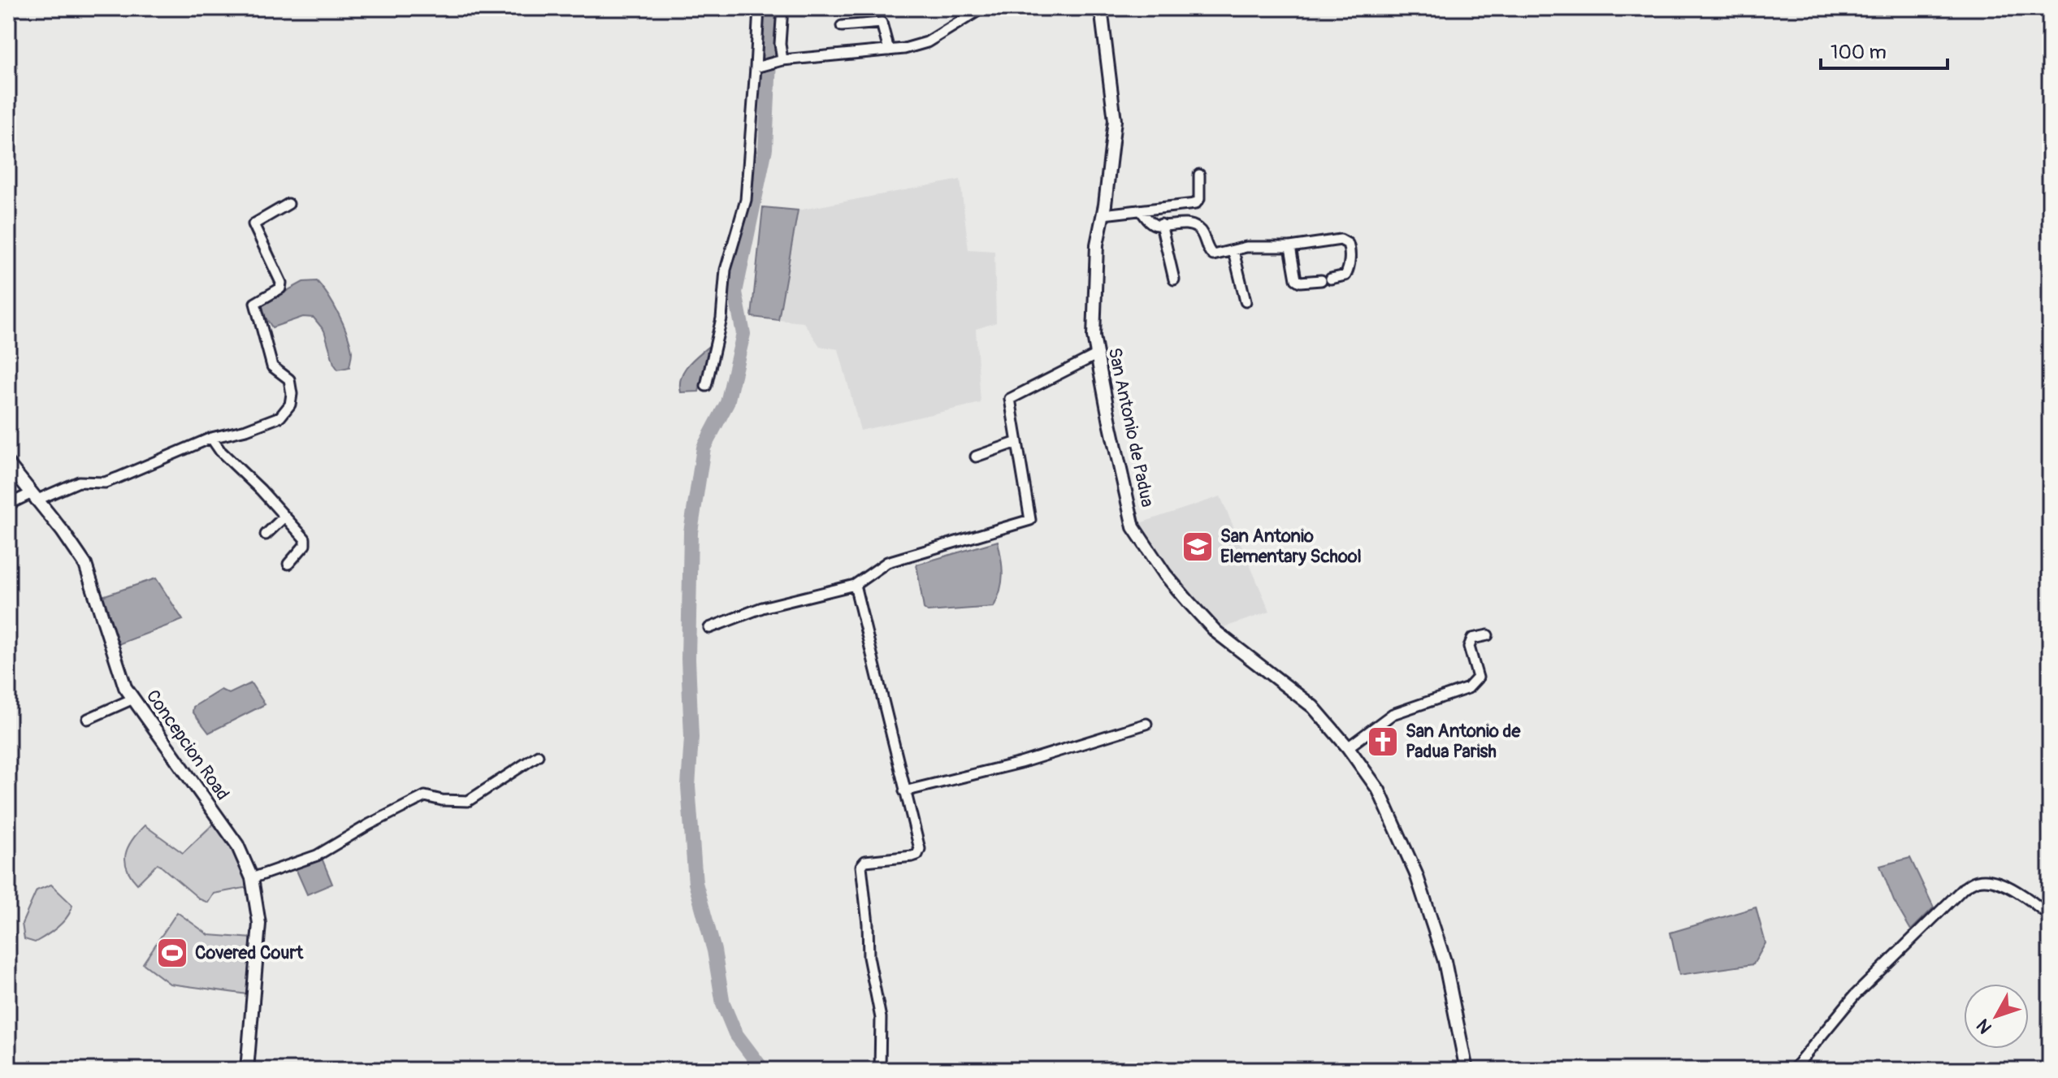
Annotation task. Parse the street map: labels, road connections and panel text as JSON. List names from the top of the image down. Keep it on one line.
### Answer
{"streets":{"street":["San Antonio de Padua","Concepcion Road"]},"places":{"school or university":["San Antonio Elementary School"],"church":["San Antonio de Padua Parish"],"sports":["Covered Court"]},"scale_bar":"100 m","north":"bottom left"}
